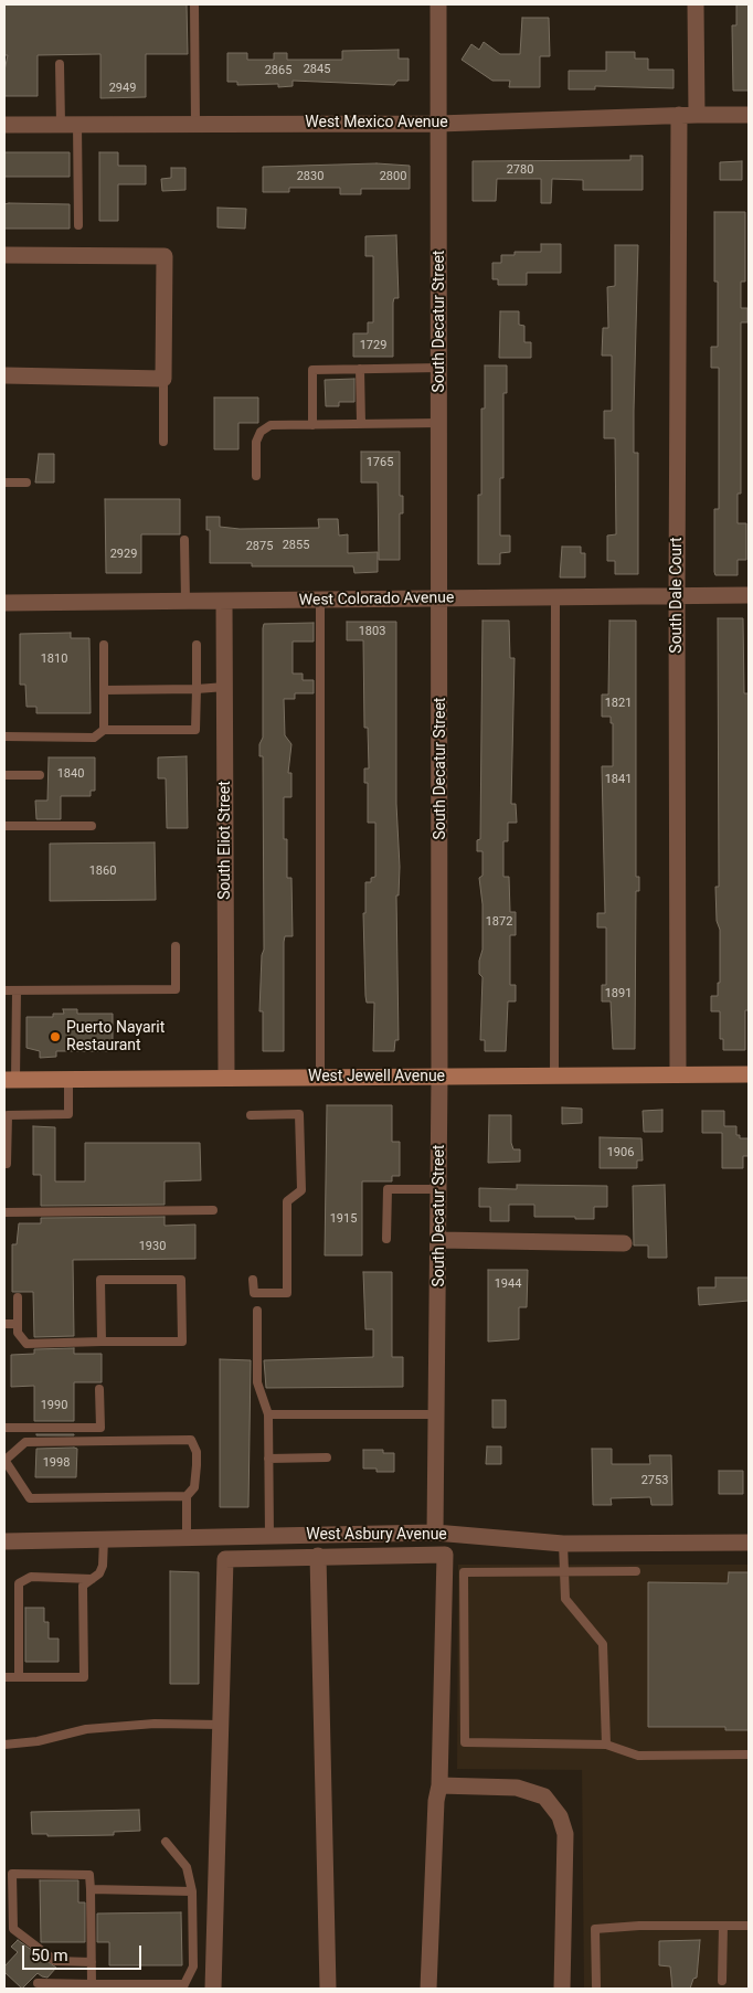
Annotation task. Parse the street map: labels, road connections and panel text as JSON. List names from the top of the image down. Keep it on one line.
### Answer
{"streets":{"street":["West Mexico Avenue","South Decatur Street","South Dale Court","West Colorado Avenue","South Eliot Street","West Jewell Avenue","West Asbury Avenue"]},"crossings":[["West Mexico Avenue","South Decatur Street"],["West Mexico Avenue","South Dale Court"],["South Decatur Street","West Colorado Avenue"],["South Decatur Street","West Jewell Avenue"],["South Decatur Street","West Asbury Avenue"],["South Dale Court","West Colorado Avenue"],["South Dale Court","West Jewell Avenue"],["West Colorado Avenue","South Eliot Street"],["South Eliot Street","West Jewell Avenue"]],"places":["Puerto Nayarit Restaurant"],"house_numbers":["2845","2865","2949","2780","2830","2800","1729","1765","2855","2875","2929","1803","1810","1821","1840","1841","1860","1872","1891","1906","1915","1930","1944","1990","1998","2753"],"scale_bar":"50 m"}
